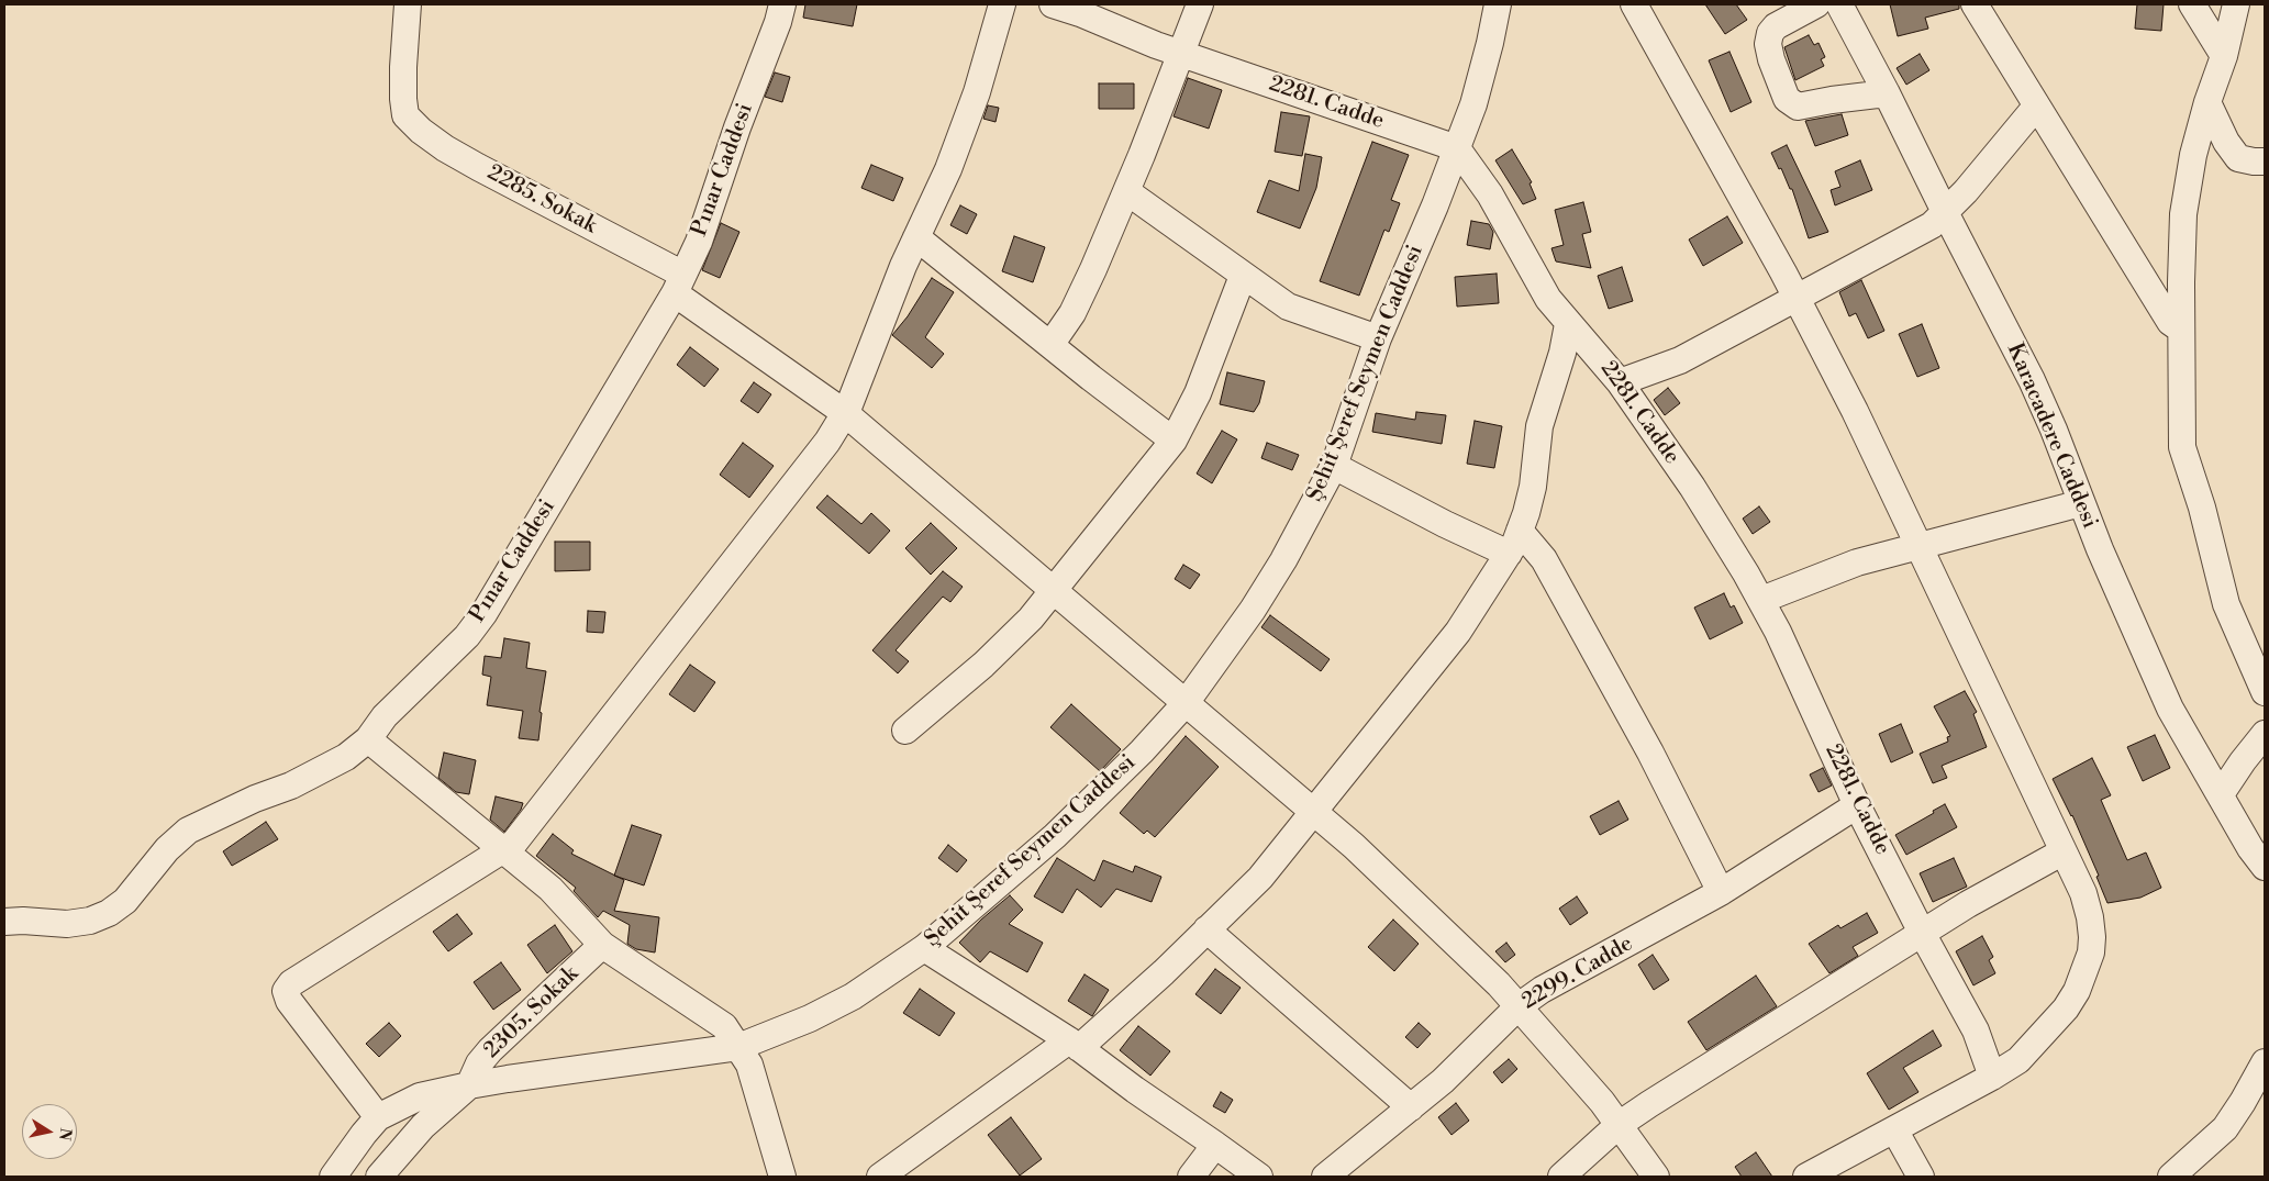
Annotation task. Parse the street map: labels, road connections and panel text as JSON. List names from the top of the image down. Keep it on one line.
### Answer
{"streets":{"street":["2281. Cadde","Pınar Caddesi","2285. Sokak","Şehit Şeref Seymen Caddesi","Karacadere Caddesi","2299. Cadde","2305. Sokak"]},"crossings":[["2281. Cadde","Şehit Şeref Seymen Caddesi"],["2281. Cadde","2299. Cadde"],["Pınar Caddesi","2285. Sokak"],["2285. Sokak","Şehit Şeref Seymen Caddesi"],["2285. Sokak","2299. Cadde"],["Şehit Şeref Seymen Caddesi","2305. Sokak"]],"north":"right"}
